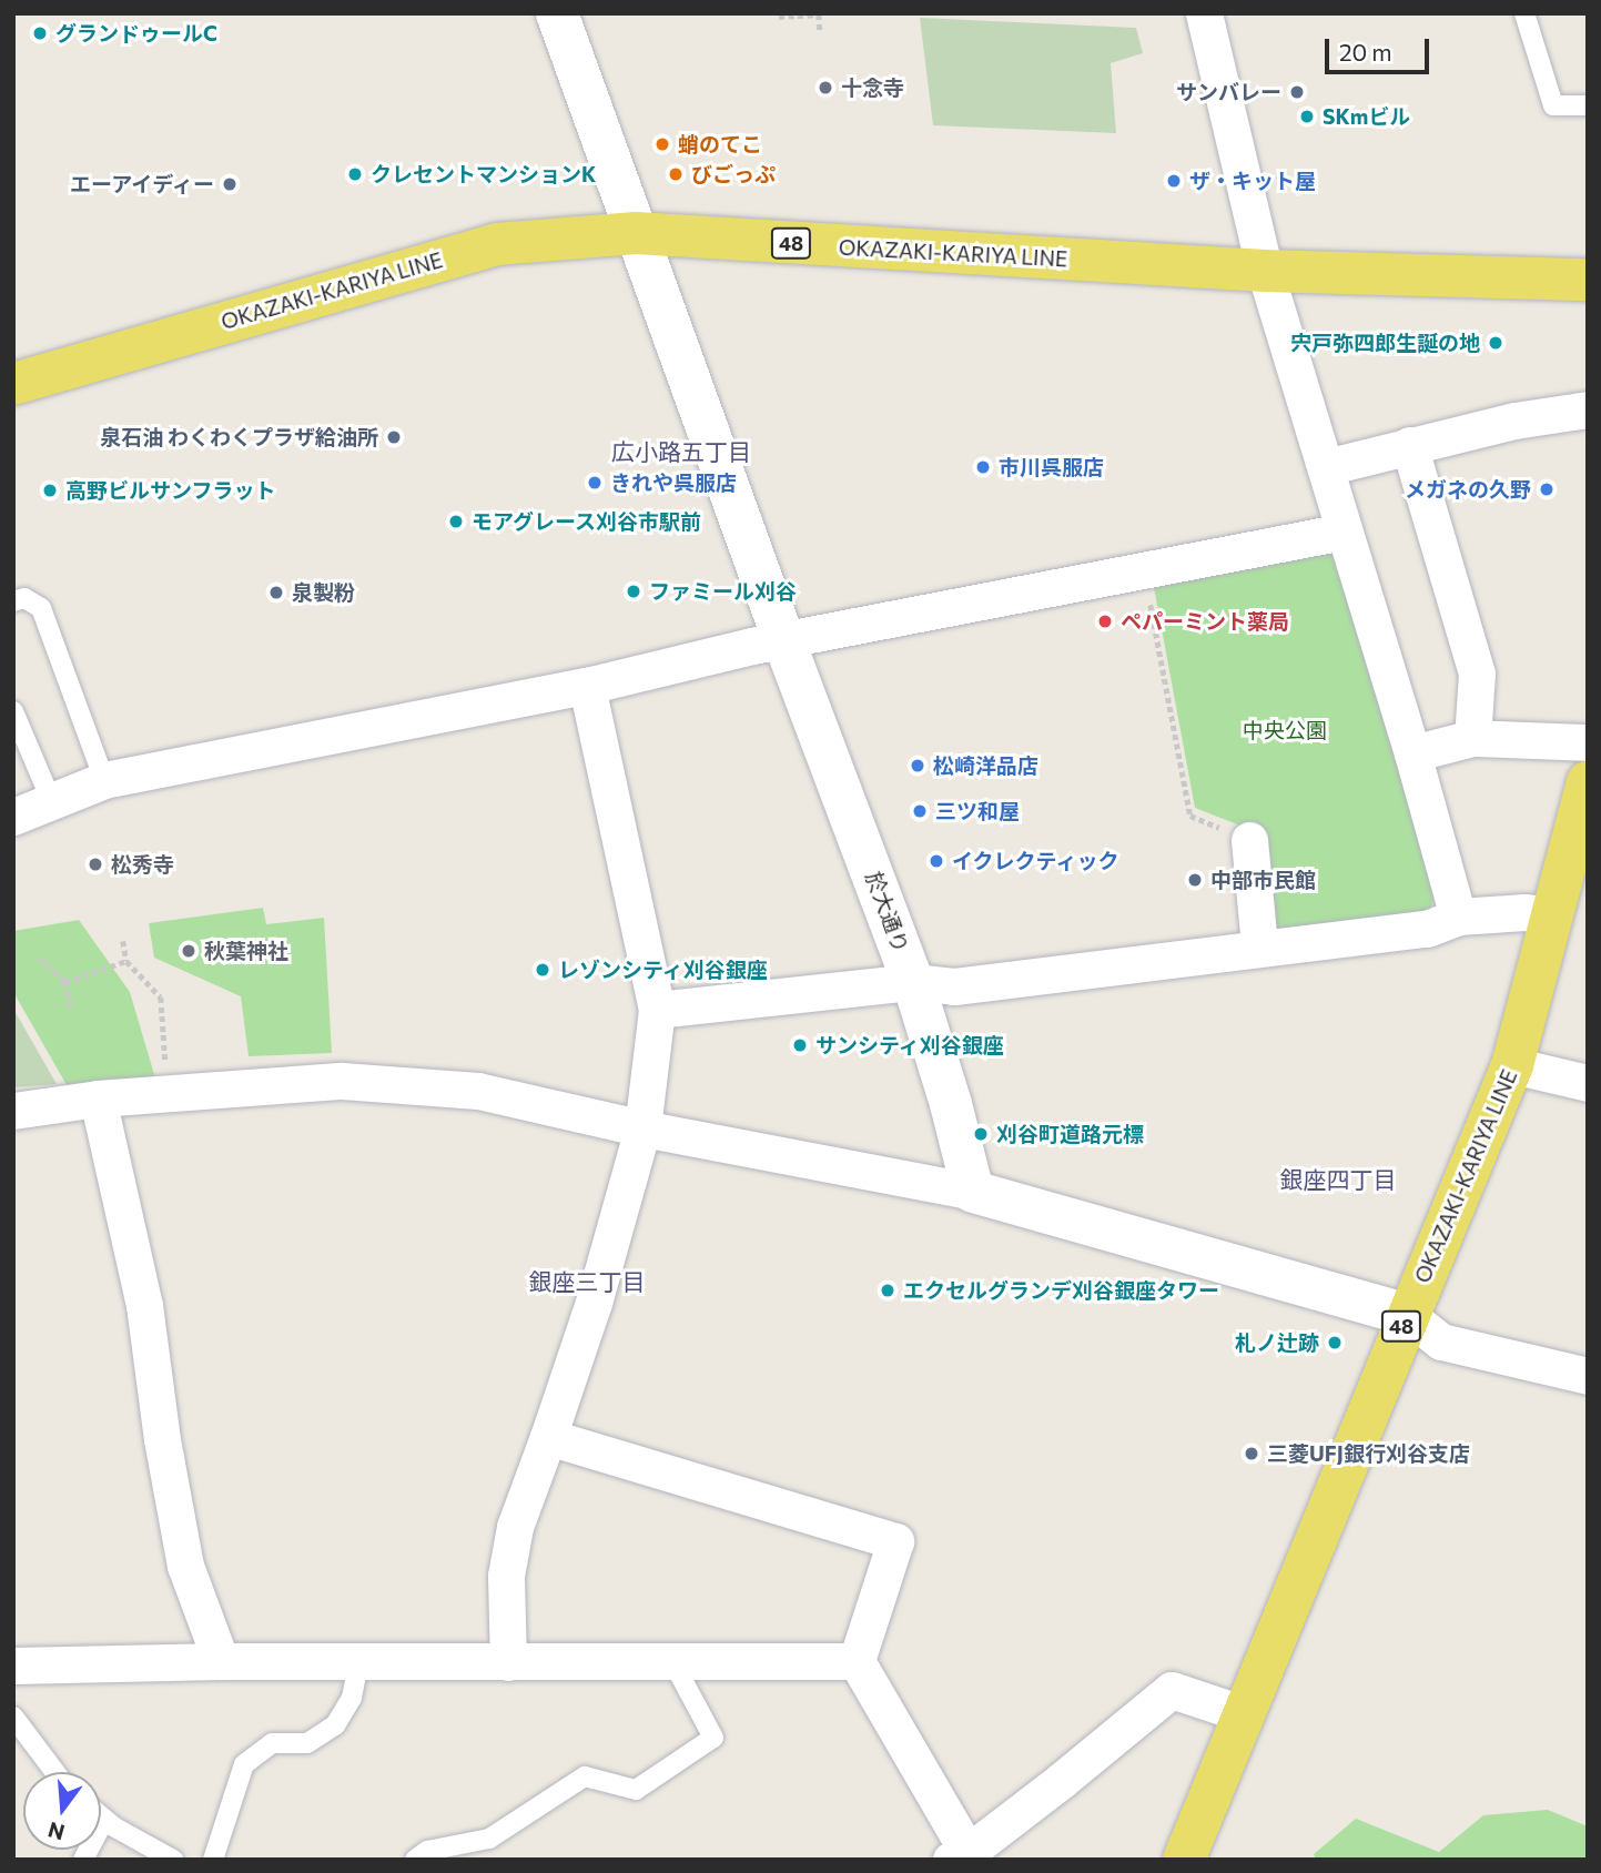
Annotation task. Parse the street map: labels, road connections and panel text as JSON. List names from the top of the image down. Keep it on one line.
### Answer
{"streets":{"main road":["48","OKAZAKI-KARIYA LINE"],"street":["於大通り"]},"crossings":[["OKAZAKI-KARIYA LINE","於大通り"]],"districts":["広小路五丁目","銀座四丁目","銀座三丁目"],"parks":["中央公園"],"places":["グランドゥールC","十念寺","サンバレー","SKmビル","蛸のてこ","クレセントマンションK","びごっぷ","ザ・キット屋","エーアイディー","宍戸弥四郎生誕の地","泉石油 わくわくプラザ給油所","市川呉服店","きれや呉服店","メガネの久野","高野ビルサンフラット","モアグレース刈谷市駅前","ファミール刈谷","泉製粉","ペパーミント薬局","松崎洋品店","三ツ和屋","イクレクティック","松秀寺","中部市民館","秋葉神社","レゾンシティ刈谷銀座","サンシティ刈谷銀座","刈谷町道路元標","エクセルグランデ刈谷銀座タワー","札ノ辻跡","三菱UFJ銀行刈谷支店"],"scale_bar":"20 m","north":"bottom"}
